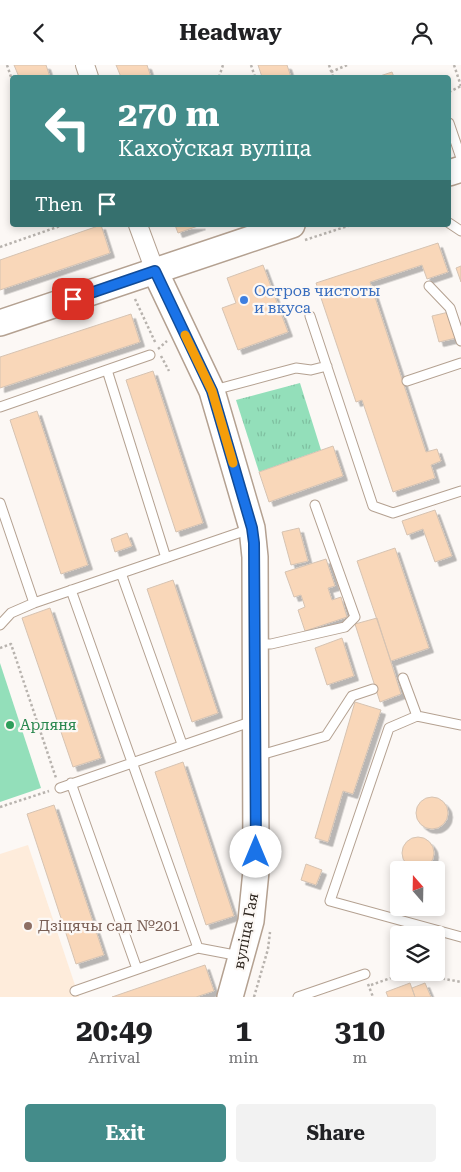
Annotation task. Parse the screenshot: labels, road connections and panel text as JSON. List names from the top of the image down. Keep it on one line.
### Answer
{"streets":{"street":["вуліца Гая"]},"places":["Остров чистоты и вкуса","Арляня","Дзіцячы сад №201"],"north":"top","page":{"header":"Headway","turn":["270 m","Кахоўская вуліца"],"then":"Then","eta":["20:49","Arrival","1","min","310","m"],"buttons":["Exit","Share"]}}
